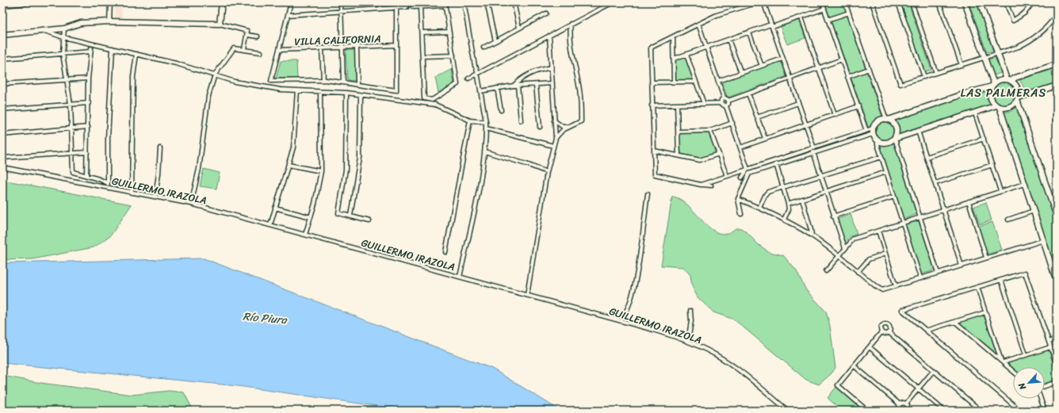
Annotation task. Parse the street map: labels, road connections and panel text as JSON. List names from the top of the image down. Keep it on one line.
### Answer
{"streets":{"street":["VILLA CALIFORNIA","GUILLERMO IRAZOLA"]},"districts":["LAS PALMERAS"],"water":["Río Piura"],"north":"bottom left"}
